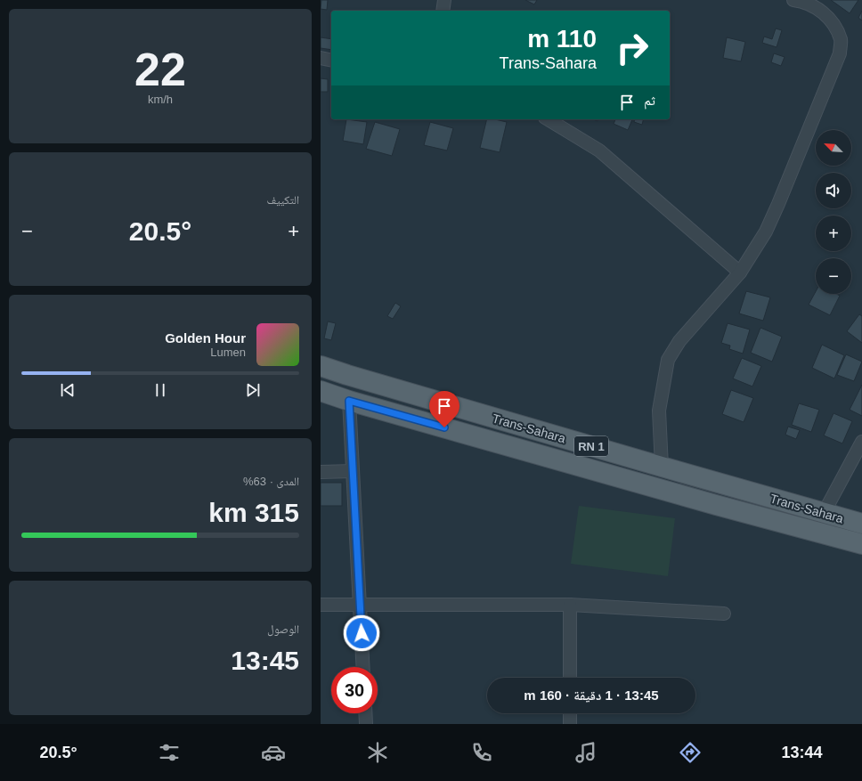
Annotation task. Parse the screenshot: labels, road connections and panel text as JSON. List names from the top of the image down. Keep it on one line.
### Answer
{"streets":{"main road":["Trans-Sahara","RN 1"]},"north":"top left","page":{"tile":[["22","km/h"],"التكييف",["المدى · 63%","315 km"],["الوصول","13:45"]],"turn":["110 m","Trans-Sahara"],"then":"ثم","map_buttons":["+","−"],"heat":["−","20.5°","+"],"song":["Golden Hour","Lumen"],"limit":"30","trip":"13:45 · 1 دقيقة · 160 m","tabs":["13:44","20.5°"]}}
